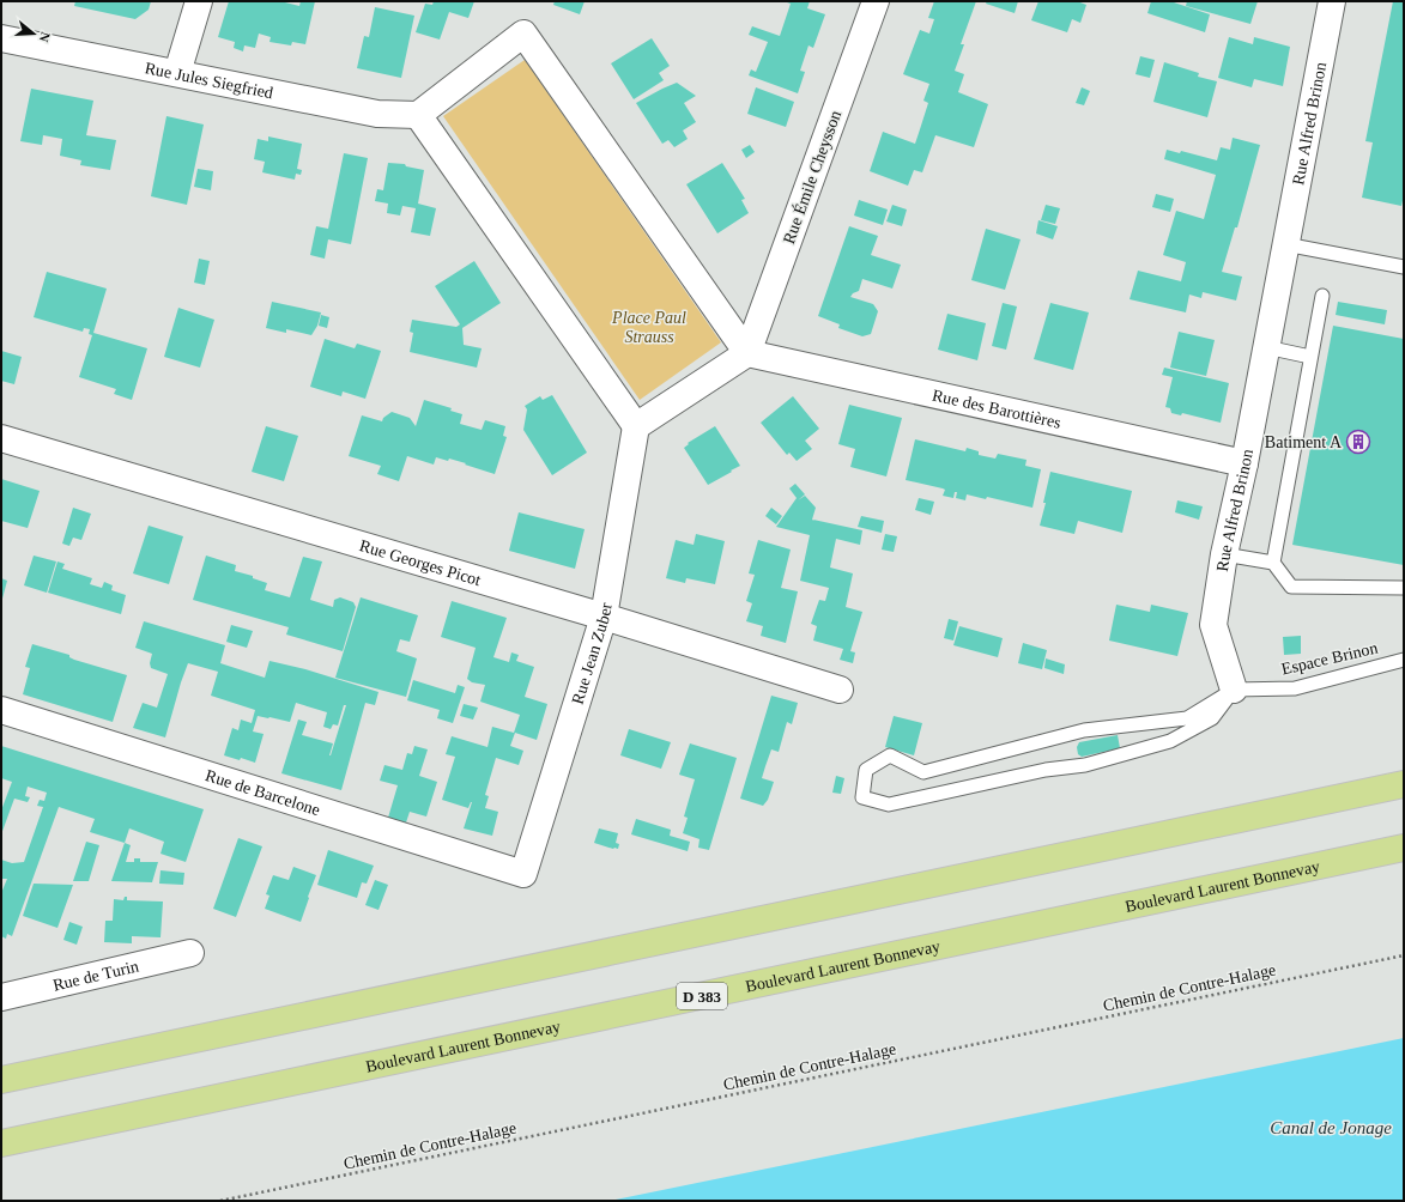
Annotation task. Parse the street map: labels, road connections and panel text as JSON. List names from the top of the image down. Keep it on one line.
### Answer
{"streets":{"highway":["Boulevard Laurent Bonnevay","D 383"],"street":["Rue Jules Siegfried","Rue Alfred Brinon","Rue Émile Cheysson","Rue des Barottières","Rue Georges Picot","Rue Jean Zuber","Rue de Barcelone","Rue de Turin"],"lane":["Espace Brinon"],"path":["Chemin de Contre-Halage"]},"crossings":[["Rue Alfred Brinon","Rue des Barottières"],["Rue Alfred Brinon","Espace Brinon"],["Rue Émile Cheysson","Rue des Barottières"],["Rue Georges Picot","Rue Jean Zuber"],["Rue Jean Zuber","Rue de Barcelone"]],"water":["Canal de Jonage"],"parks":["Place Paul Strauss"],"places":{"building":["Batiment A"]},"north":"right"}
